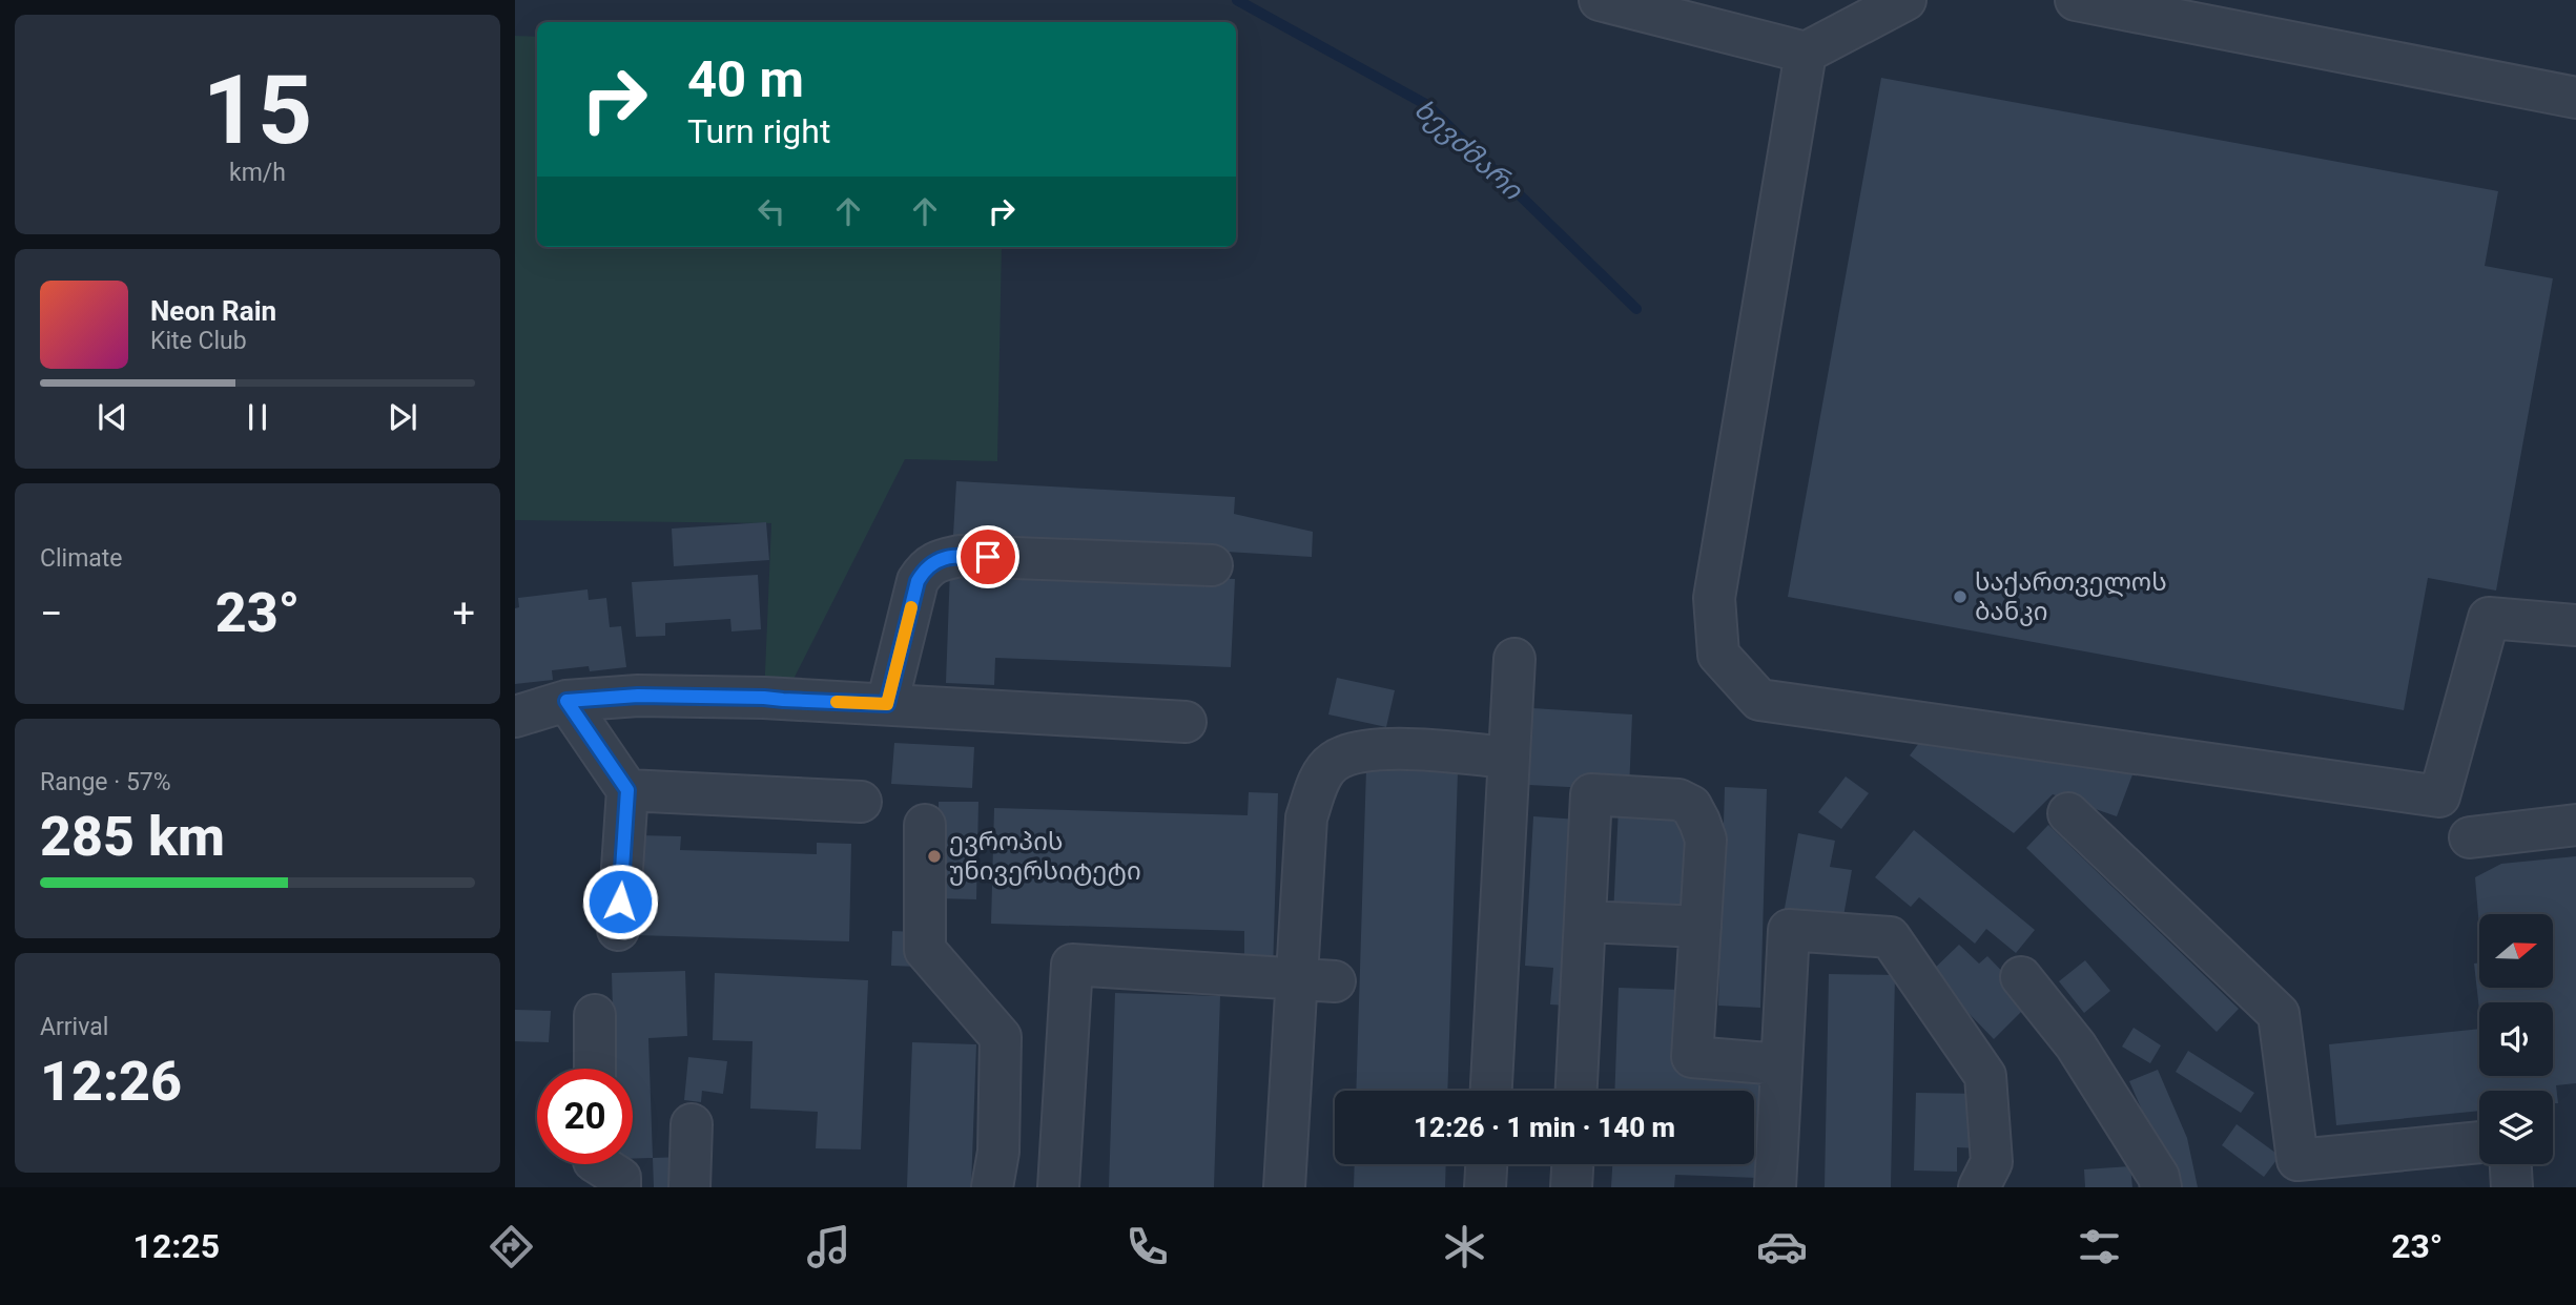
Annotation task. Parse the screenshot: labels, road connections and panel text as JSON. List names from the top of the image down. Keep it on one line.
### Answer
{"water":["ხევძმარი"],"places":["საქართველოს ბანკი","ევროპის უნივერსიტეტი"],"north":"right","page":{"tile":[["15","km/h"],"Climate",["Range · 57%","285 km"],["Arrival","12:26"]],"turn":["40 m","Turn right"],"song":["Neon Rain","Kite Club"],"heat":["−","23°","+"],"limit":"20","trip":"12:26 · 1 min · 140 m","tabs":["12:25","23°"]}}
